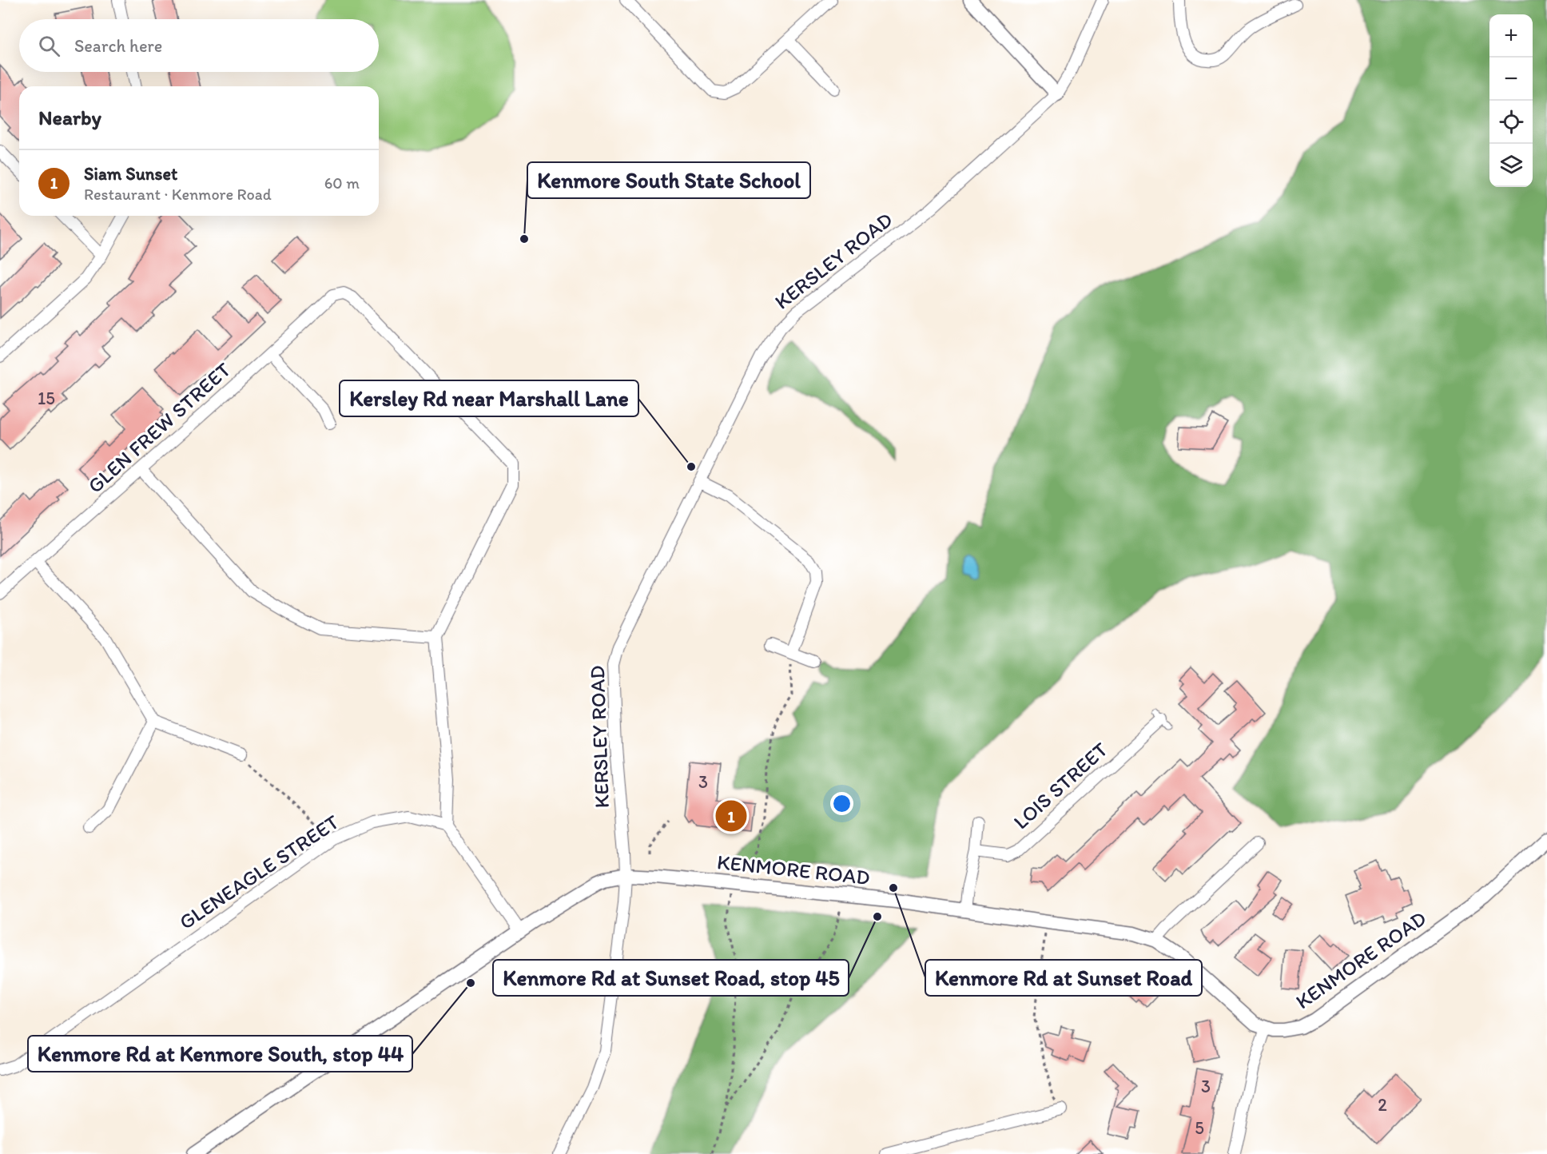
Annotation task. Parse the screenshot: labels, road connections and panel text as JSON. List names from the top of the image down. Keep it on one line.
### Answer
{"streets":{"street":["KERSLEY ROAD","GLEN FREW STREET","LOIS STREET","KENMORE ROAD","GLENEAGLE STREET"]},"crossings":[["KERSLEY ROAD","KENMORE ROAD"],["LOIS STREET","KENMORE ROAD"]],"places":["Kenmore South State School","Kersley Rd near Marshall Lane","Kenmore Rd at Sunset Road","Kenmore Rd at Sunset Road, stop 45","Kenmore Rd at Kenmore South, stop 44"],"house_numbers":["15","3","3","2","5"],"page":{"map_buttons":["+","−"],"search":"Search here","heading":"Nearby","list":[{"mark":"1","name":"Siam Sunset","note":"Restaurant · Kenmore Road","value":"60 m"}],"pins":"1"}}
